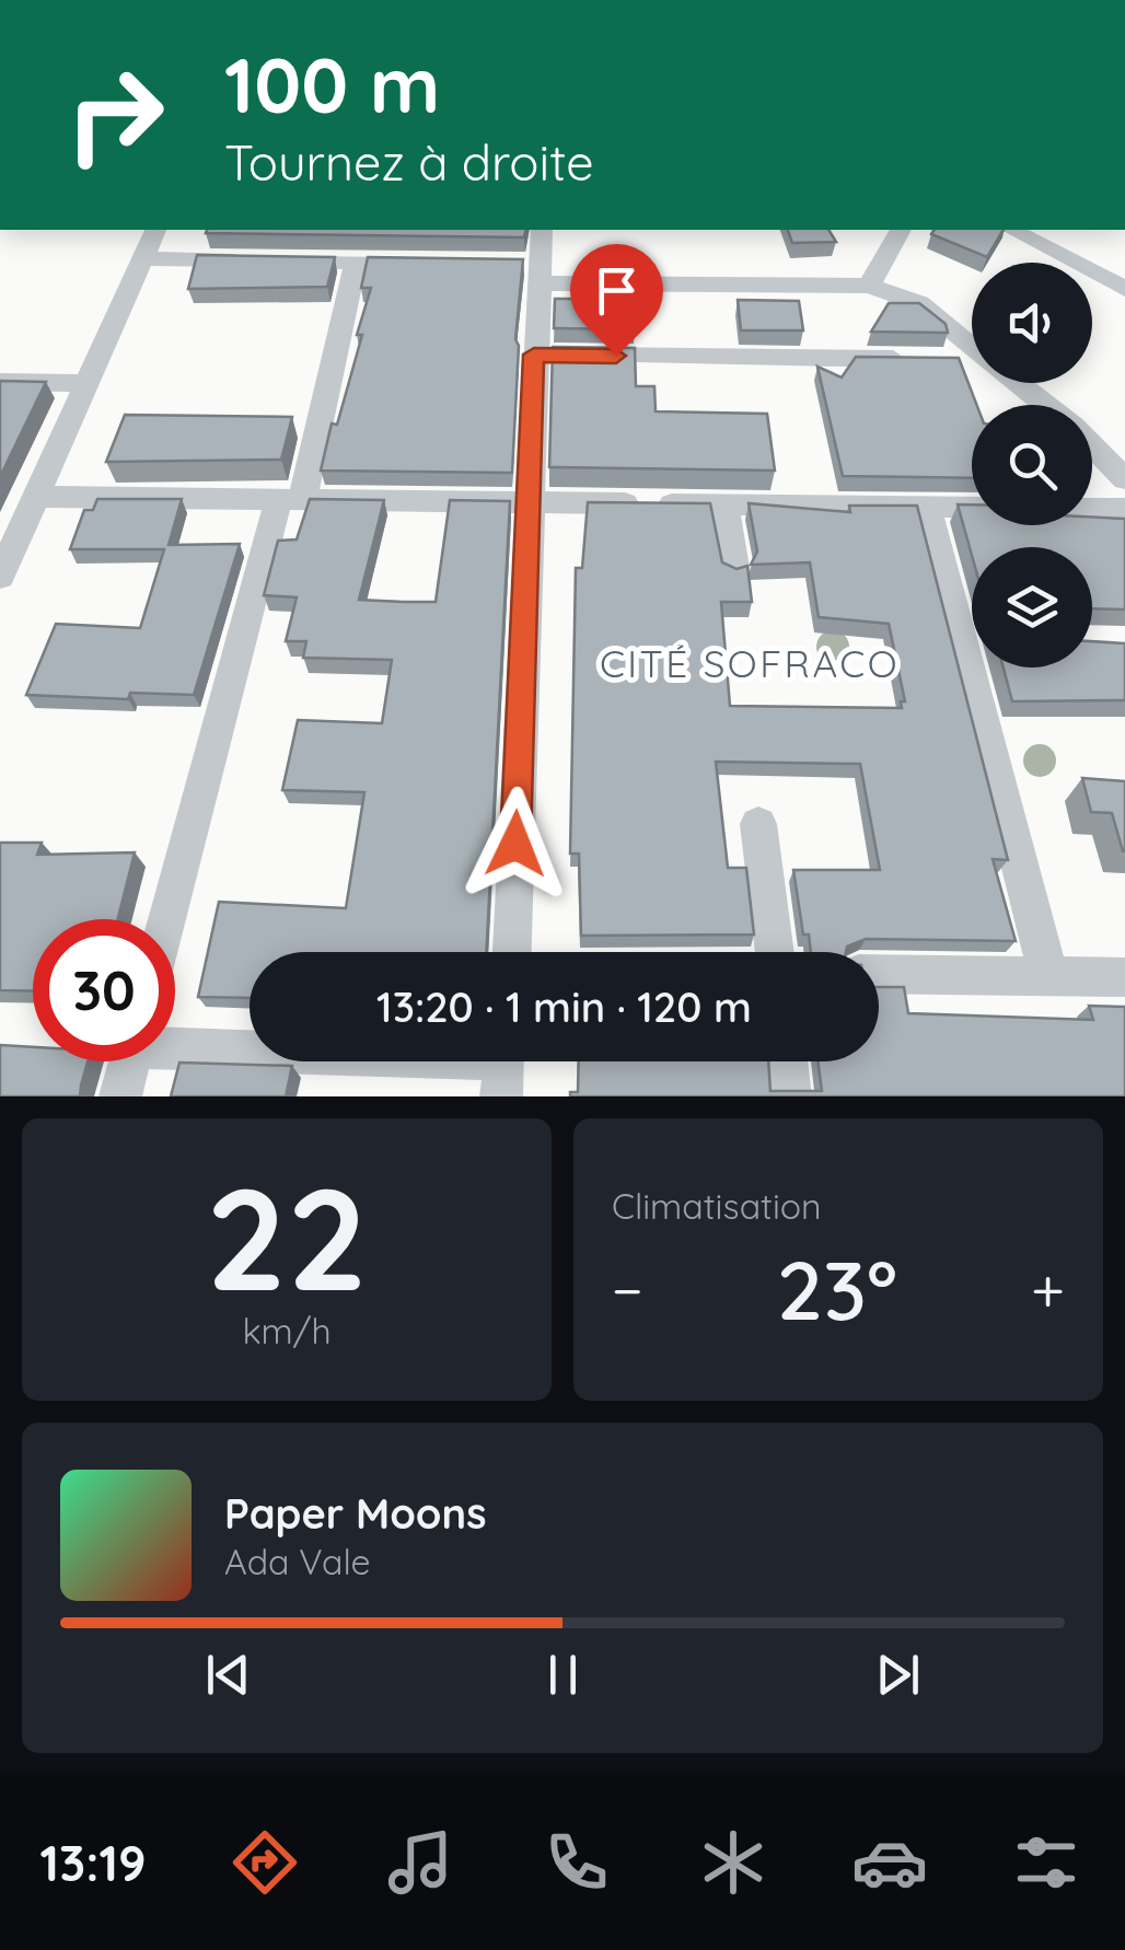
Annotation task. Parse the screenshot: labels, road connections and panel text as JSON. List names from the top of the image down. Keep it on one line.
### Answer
{"districts":["CITÉ SOFRACO"],"page":{"turn":["100 m","Tournez à droite"],"limit":"30","trip":"13:20 · 1 min · 120 m","tile":[["22","km/h"],"Climatisation"],"heat":["−","23°","+"],"song":["Paper Moons","Ada Vale"],"tabs":"13:19"}}
